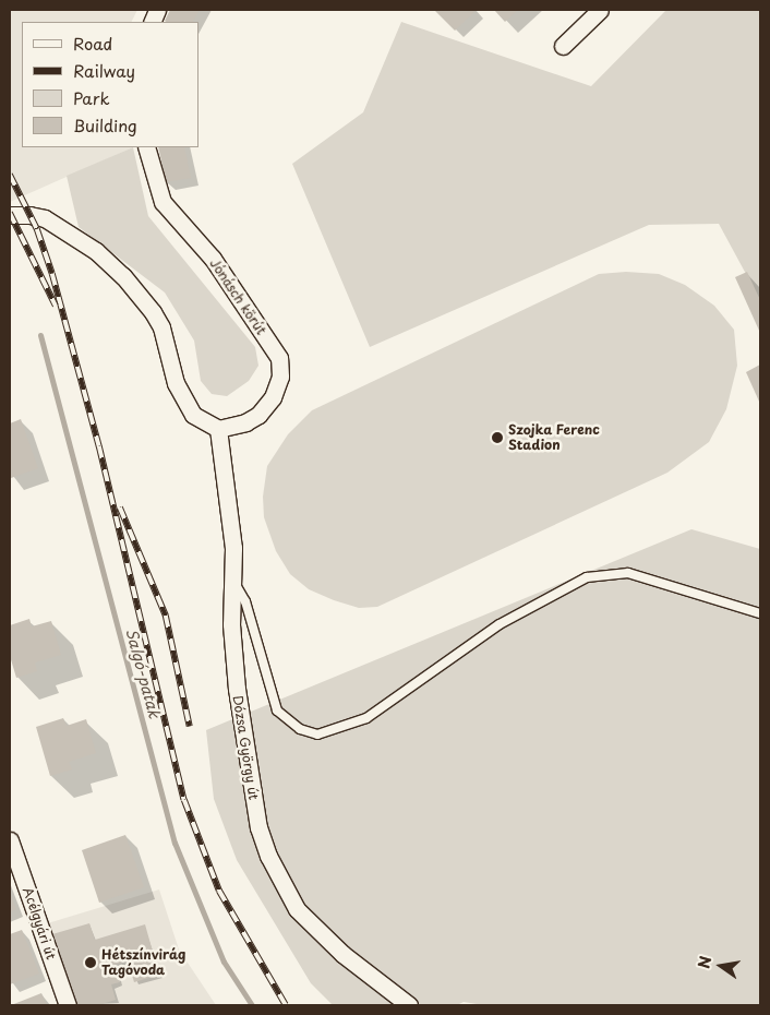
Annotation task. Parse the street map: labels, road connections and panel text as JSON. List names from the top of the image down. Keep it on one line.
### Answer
{"streets":{"street":["Jónásch körút","Dózsa György út","Acélgyári út"]},"crossings":[["Jónásch körút","Dózsa György út"]],"water":["Salgó-patak"],"places":["Szojka Ferenc Stadion","Hétszínvirág Tagóvoda"],"legend":["Road","Railway","Park","Building"],"north":"left"}
